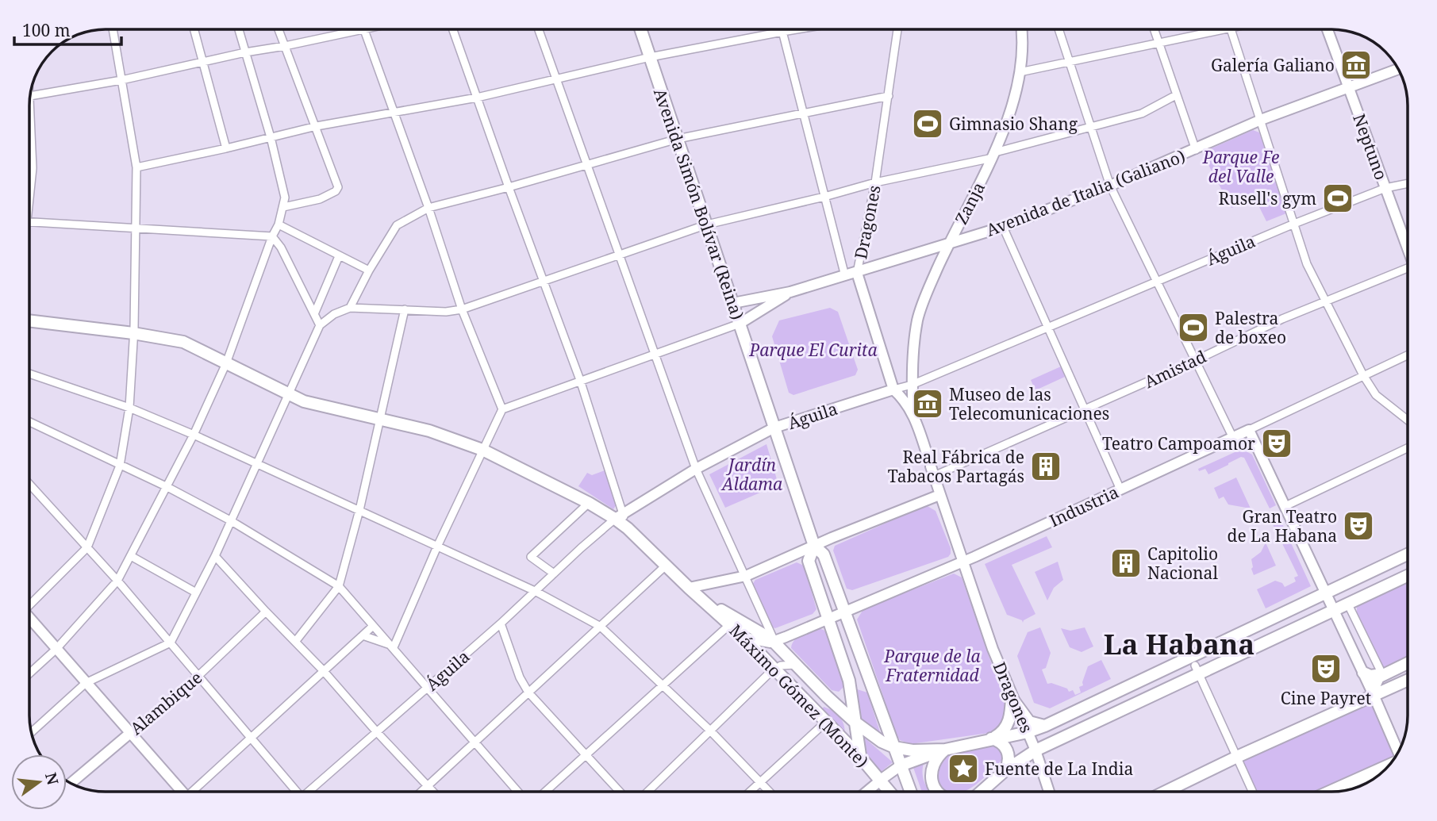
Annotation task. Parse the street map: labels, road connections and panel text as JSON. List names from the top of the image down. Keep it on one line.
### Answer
{"streets":{"main road":["Avenida Simón Bolívar (Reina)","Máximo Gómez (Monte)"],"street":["Neptuno","Avenida de Italia (Galiano)","Zanja","Dragones","Águila","Amistad","Industria","Alambique"]},"crossings":[["Neptuno","Avenida de Italia (Galiano)"],["Neptuno","Águila"],["Avenida de Italia (Galiano)","Zanja"],["Avenida de Italia (Galiano)","Avenida Simón Bolívar (Reina)"],["Avenida de Italia (Galiano)","Dragones"],["Zanja","Dragones"],["Zanja","Águila"],["Avenida Simón Bolívar (Reina)","Águila"],["Avenida Simón Bolívar (Reina)","Industria"],["Avenida Simón Bolívar (Reina)","Máximo Gómez (Monte)"],["Dragones","Águila"],["Dragones","Amistad"],["Dragones","Industria"],["Águila","Máximo Gómez (Monte)"],["Industria","Máximo Gómez (Monte)"]],"districts":["La Habana"],"parks":["Parque Fe del Valle","Parque El Curita","Jardín Aldama","Parque de la Fraternidad"],"places":{"museum":["Galería Galiano","Museo de las Telecomunicaciones"],"sports":["Gimnasio Shang","Rusell's gym","Palestra de boxeo"],"theatre":["Teatro Campoamor","Gran Teatro de La Habana","Cine Payret"],"building":["Real Fábrica de Tabacos Partagás","Capitolio Nacional"],"place":["Fuente de La India"]},"scale_bar":"100 m","north":"right"}
